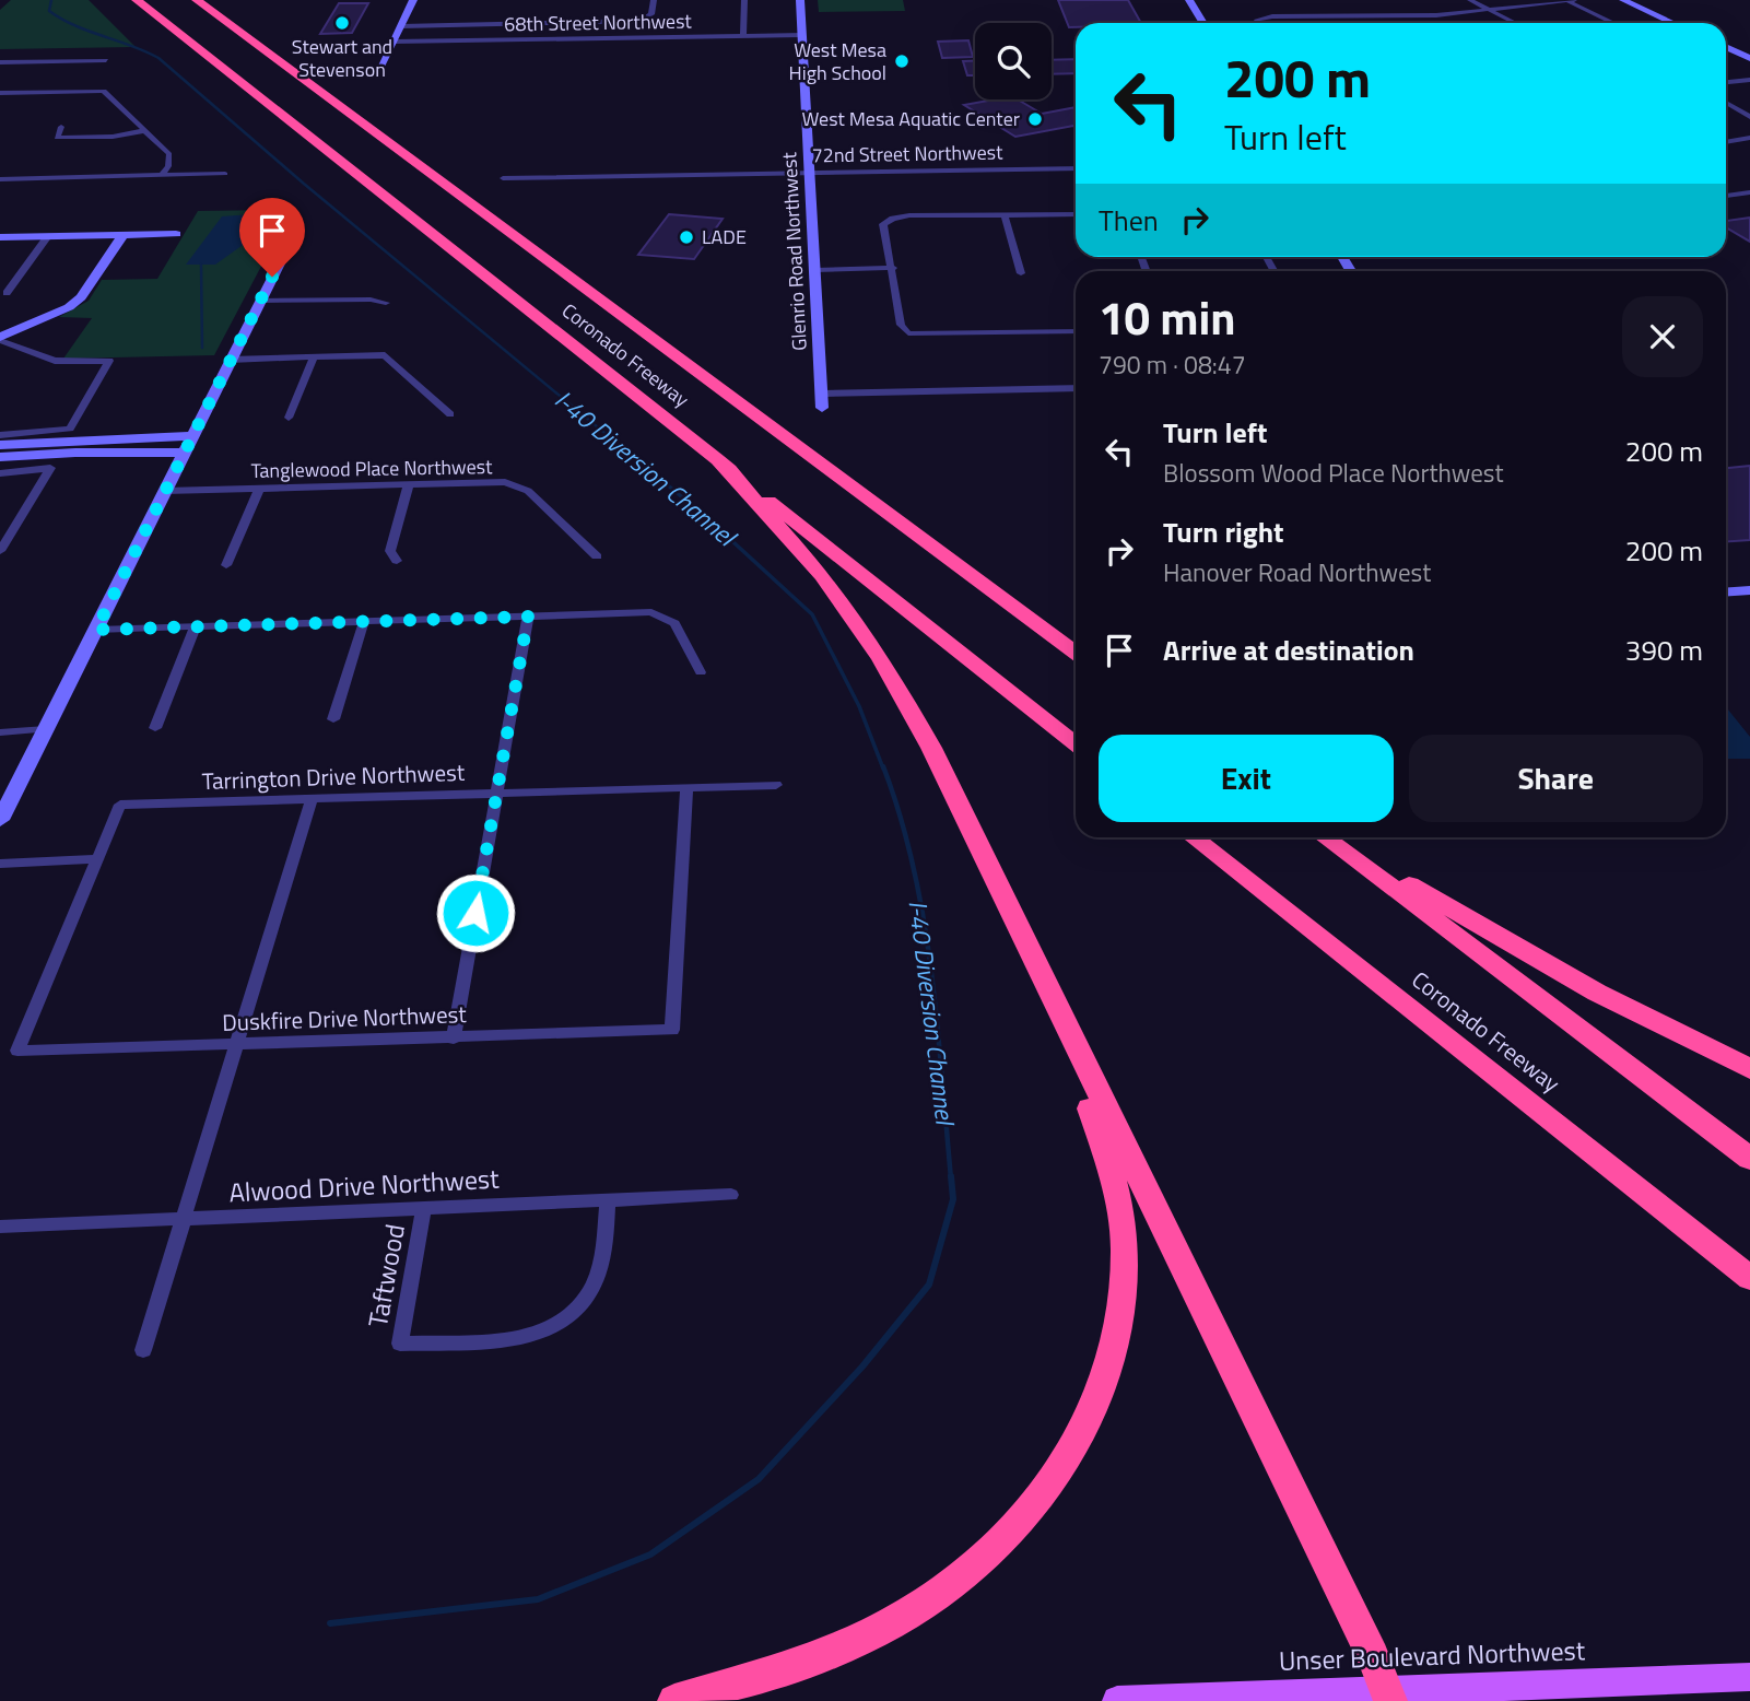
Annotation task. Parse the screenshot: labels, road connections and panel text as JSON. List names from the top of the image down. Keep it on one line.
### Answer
{"streets":{"highway":["Coronado Freeway"],"main road":["Unser Boulevard Northwest"],"street":["68th Street Northwest","72nd Street Northwest","Glenrio Road Northwest","Tanglewood Place Northwest","Tarrington Drive Northwest","Duskfire Drive Northwest","Alwood Drive Northwest","Taftwood"]},"crossings":[["68th Street Northwest","Glenrio Road Northwest"],["72nd Street Northwest","Glenrio Road Northwest"],["Tarrington Drive Northwest","Duskfire Drive Northwest"],["Alwood Drive Northwest","Taftwood"]],"water":["I-40 Diversion Channel"],"places":["Stewart and Stevenson","West Mesa High School","West Mesa Aquatic Center","LADE"],"page":{"turn":["200 m","Turn left"],"then":"Then","heading":["10 min","790 m · 08:47"],"list":[{"name":"Turn left","note":"Blossom Wood Place Northwest","value":"200 m"},{"name":"Turn right","note":"Hanover Road Northwest","value":"200 m"},{"name":"Arrive at destination","value":"390 m"}],"buttons":["Exit","Share"]}}
